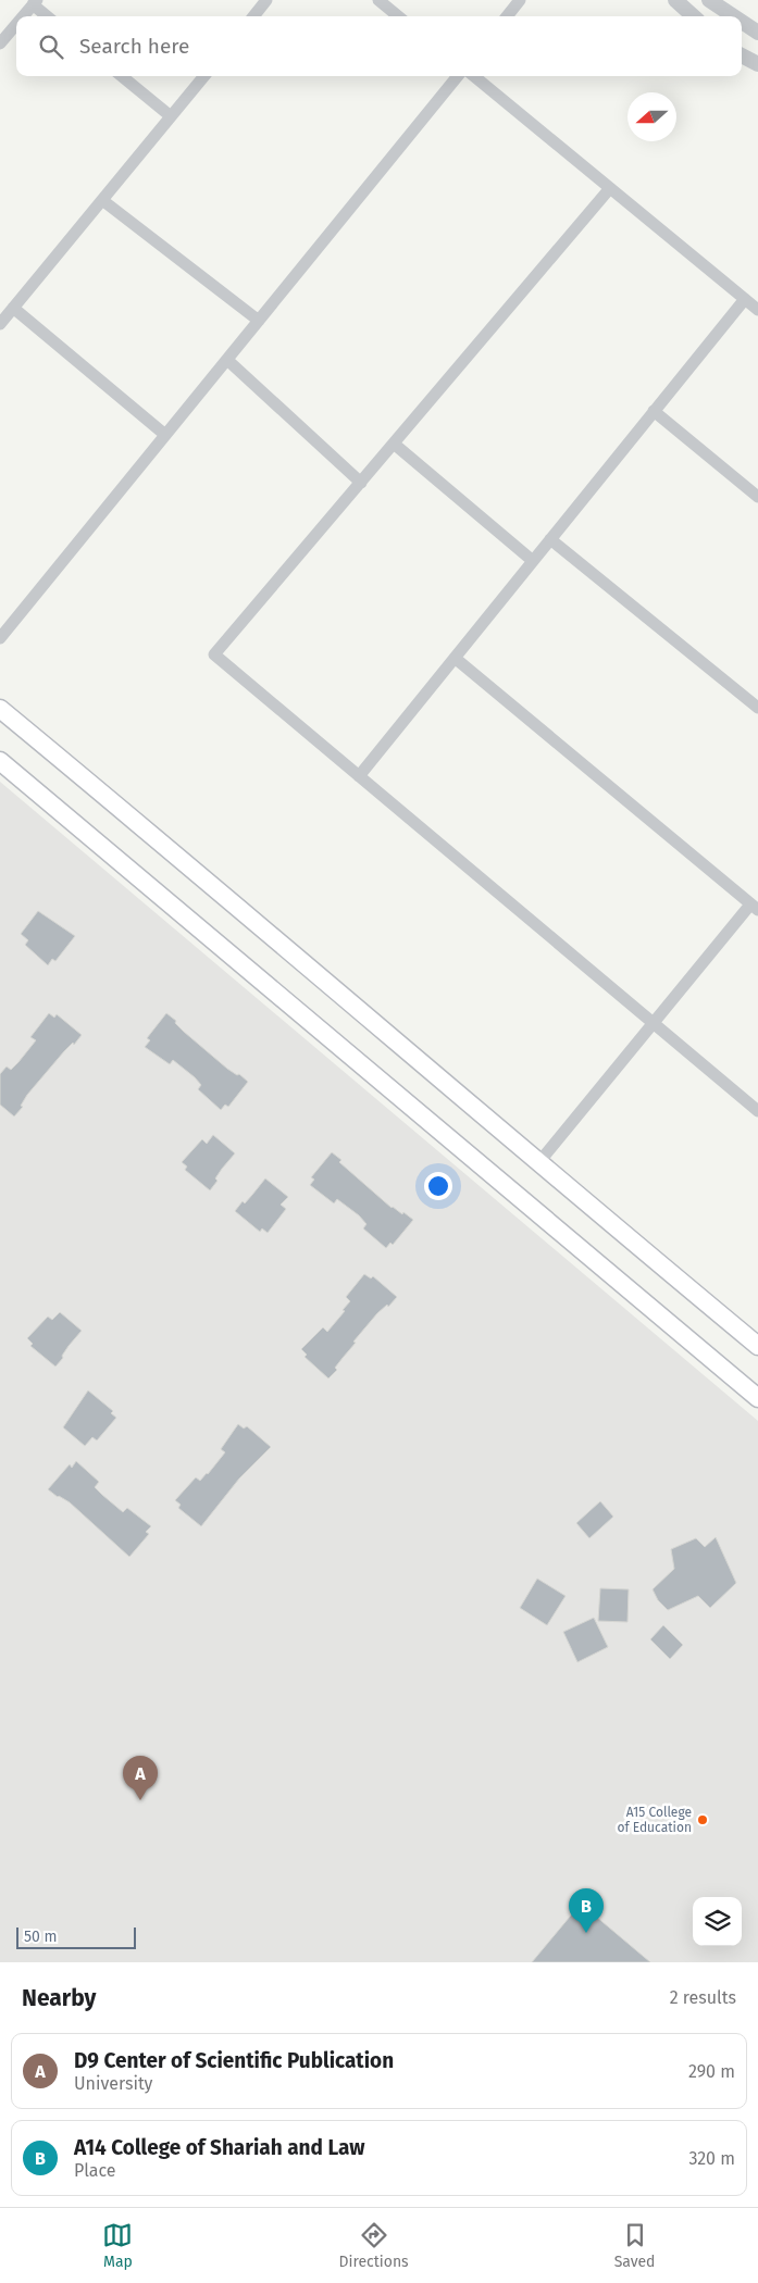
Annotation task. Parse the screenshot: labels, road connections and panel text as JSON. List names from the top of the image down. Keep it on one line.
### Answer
{"places":["A15 College of Education"],"scale_bar":"50 m","north":"left","page":{"search":"Search here","pins":["A","B"],"scale":"50 m","heading":["Nearby","2 results"],"list":[{"mark":"A","name":"D9 Center of Scientific Publication","note":"University","value":"290 m"},{"mark":"B","name":"A14 College of Shariah and Law","note":"Place","value":"320 m"}],"nav":["Map","Directions","Saved"]}}
